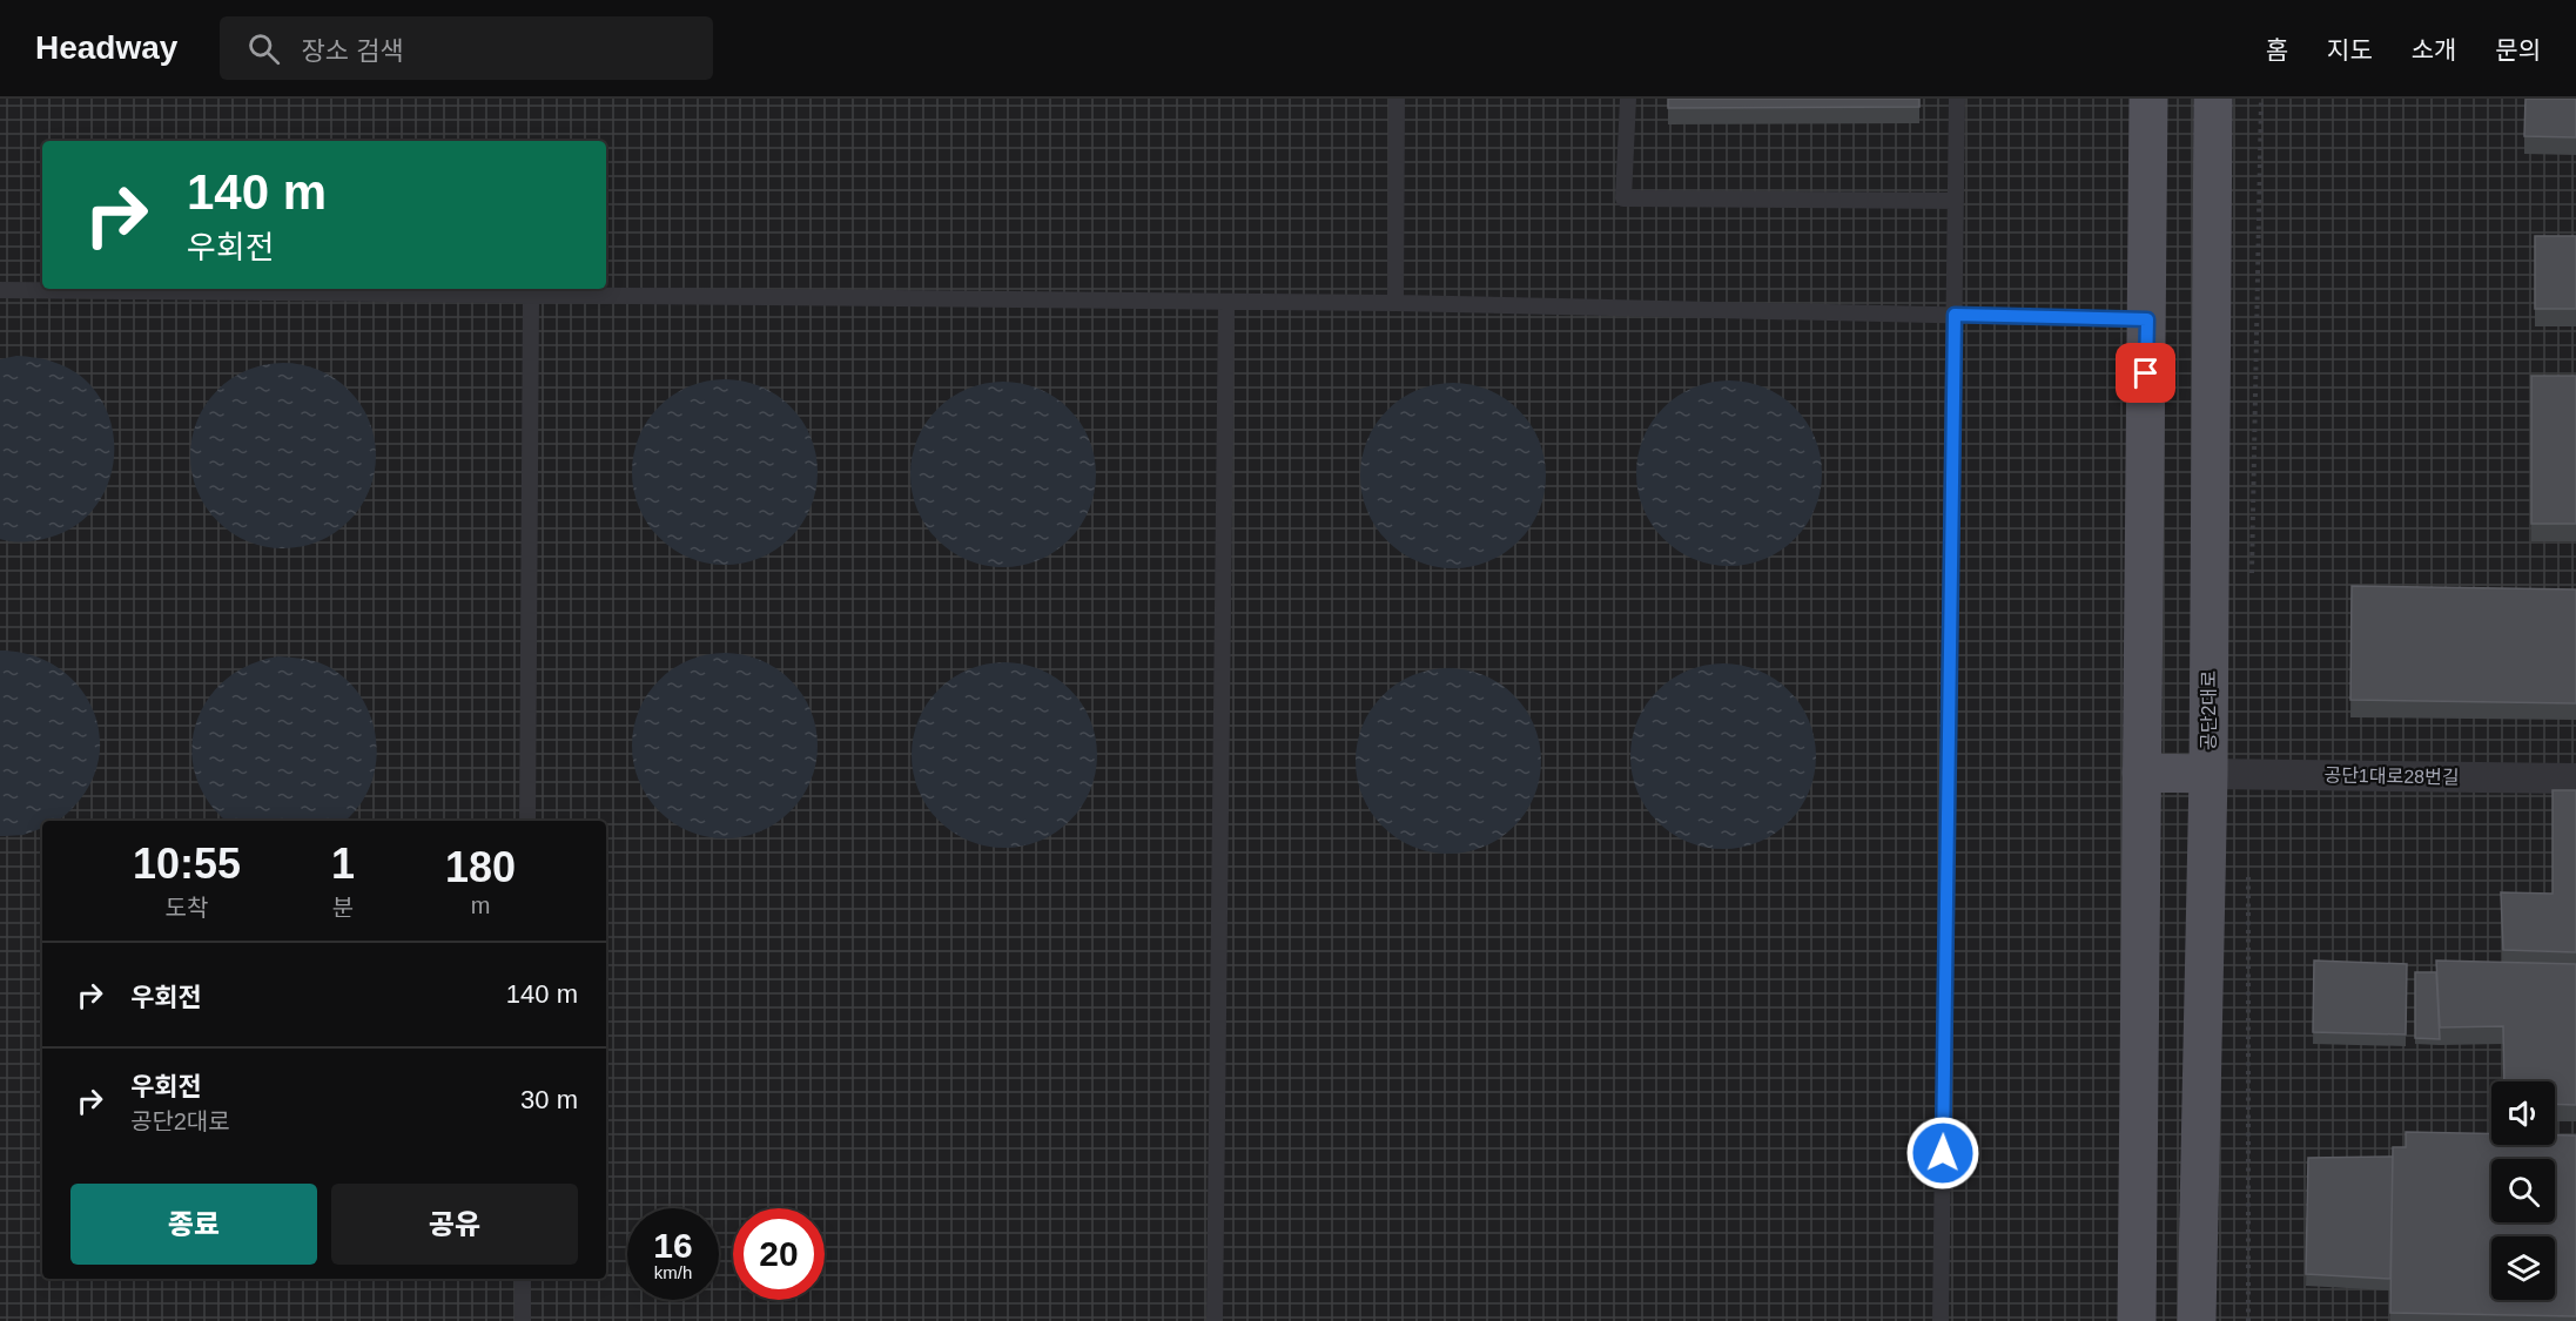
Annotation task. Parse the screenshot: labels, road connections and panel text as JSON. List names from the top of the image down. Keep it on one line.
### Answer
{"streets":{"main road":["공단2대로"],"street":["공단1대로28번길"]},"crossings":[["공단2대로","공단1대로28번길"]],"page":{"header":"Headway","search":"장소 검색","nav":["홈","지도","소개","문의"],"turn":["140 m","우회전"],"eta":["10:55","도착","1","분","180","m"],"list":[{"name":"우회전","value":"140 m"},{"name":"우회전","note":"공단2대로","value":"30 m"}],"buttons":["종료","공유"],"speed":"16 km/h","limit":"20"}}
